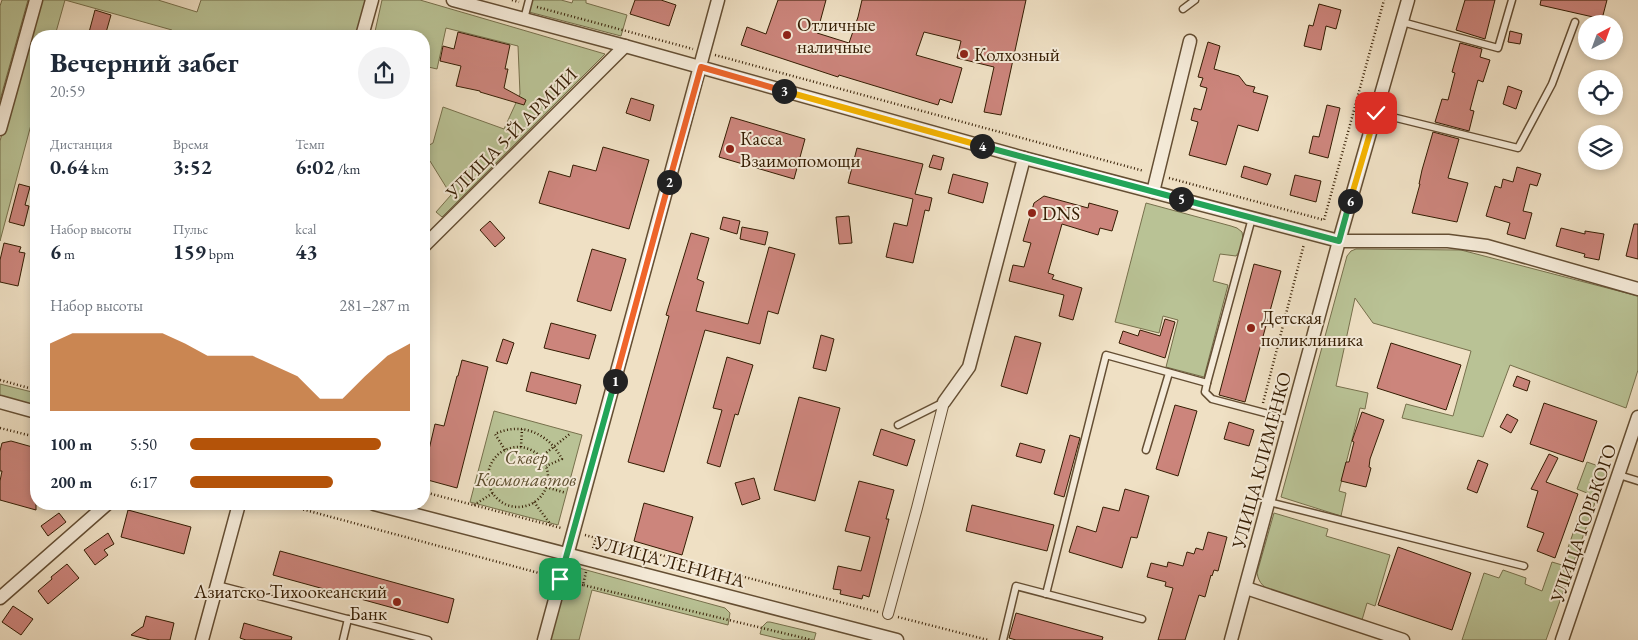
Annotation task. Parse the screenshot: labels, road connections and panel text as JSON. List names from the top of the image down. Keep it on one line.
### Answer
{"streets":{"street":["УЛИЦА 5-Й АРМИИ","УЛИЦА КЛИМЕНКО","УЛИЦА ГОРЬКОГО","УЛИЦА ЛЕНИНА"]},"parks":["Сквер Космонавтов"],"places":["Отличные наличные","Колхозный","Касса Взаимопомощи","DNS","Детская поликлиника","Азиатско-Тихоокеанский Банк"],"north":"top right","page":{"heading":["Вечерний забег","20:59"],"pins":["3","4","2","5","6","1"],"stats":[["Дистанция","0.64 km"],["Время","3:52"],["Темп","6:02 /km"],["Набор высоты","6 m"],["Пульс","159 bpm"],["kcal","43"]],"chart":["Набор высоты","281–287 m"],"list":[{"name":"100 m","note":"5:50"},{"name":"200 m","note":"6:17"}]}}
